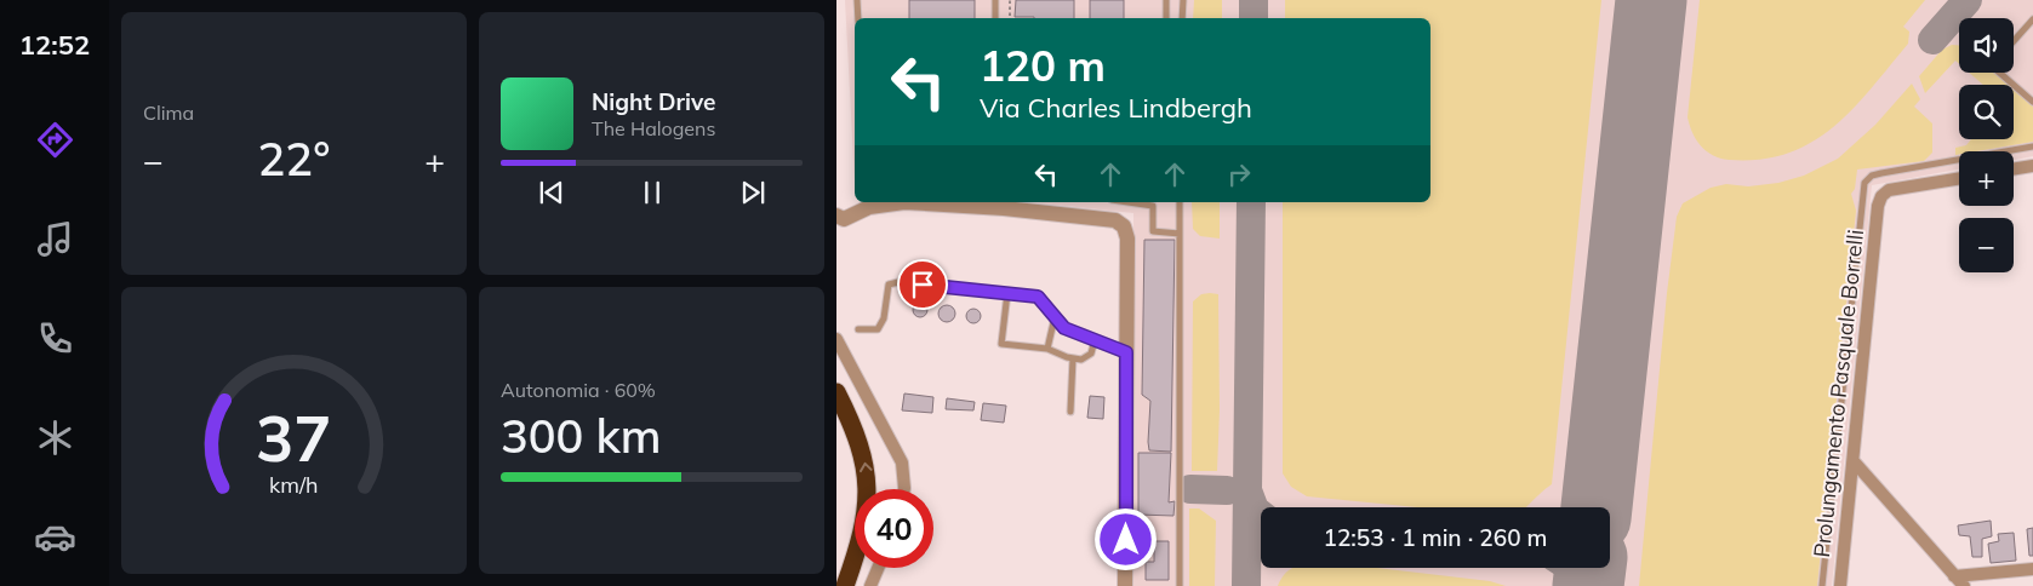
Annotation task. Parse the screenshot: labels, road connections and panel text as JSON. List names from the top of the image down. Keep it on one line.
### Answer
{"streets":{"street":["Prolungamento Pasquale Borrelli"]},"page":{"tabs":"12:52","tile":["Clima",["Autonomia · 60%","300 km"]],"map_buttons":["+","−"],"turn":["120 m","Via Charles Lindbergh"],"song":["Night Drive","The Halogens"],"heat":["−","22°","+"],"limit":"40","trip":"12:53 · 1 min · 260 m","gauge":["37","km/h"]}}
